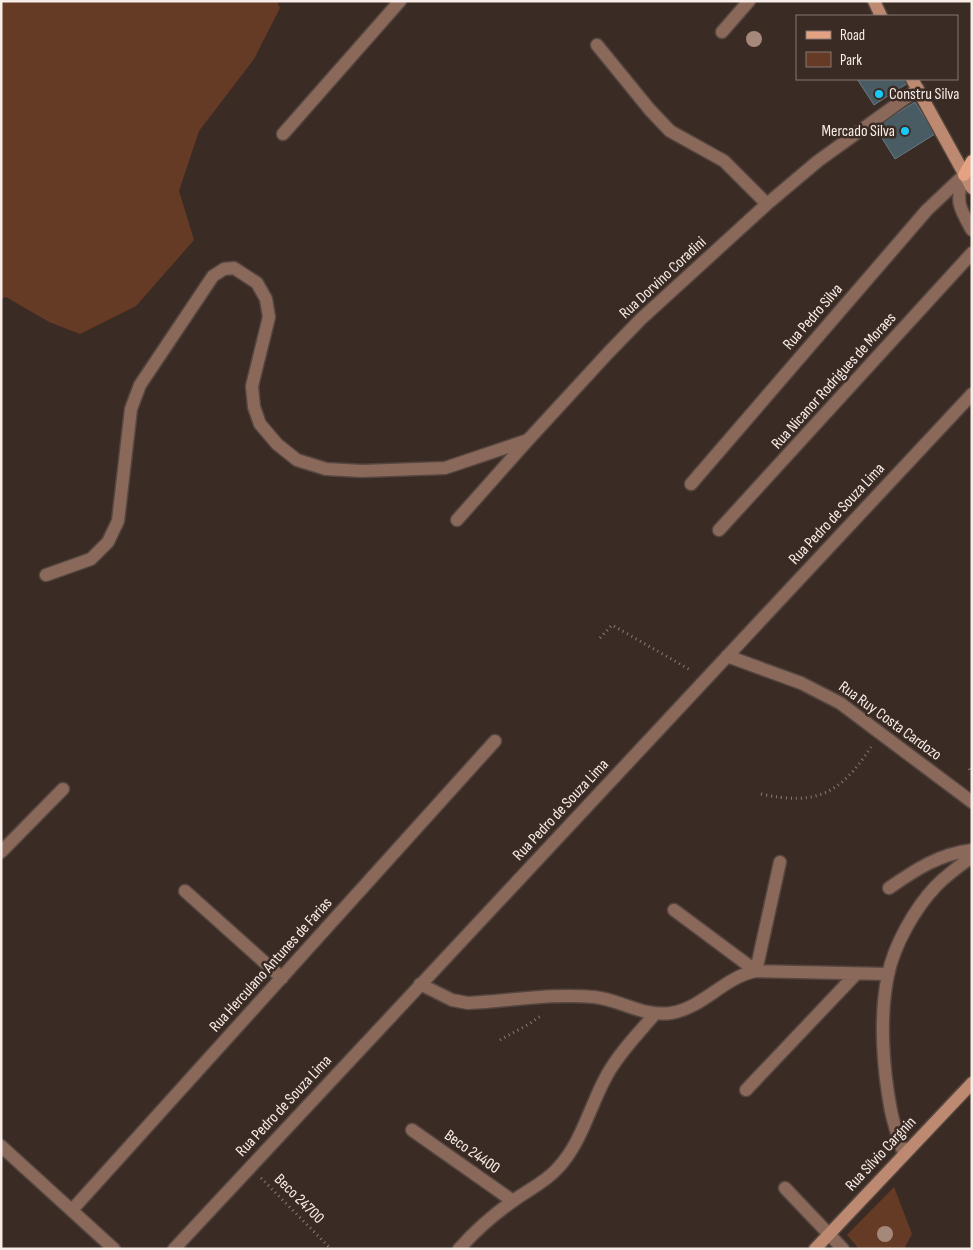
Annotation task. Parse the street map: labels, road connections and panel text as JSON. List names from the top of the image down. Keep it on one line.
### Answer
{"streets":{"main road":["Rua Sílvio Cargnin"],"street":["Rua Dorvino Coradini","Rua Pedro Silva","Rua Nicanor Rodrigues de Moraes","Rua Pedro de Souza Lima","Rua Ruy Costa Cardozo","Rua Herculano Antunes de Farias","Beco 24400"],"path":["Beco 24700"]},"crossings":[["Rua Pedro de Souza Lima","Rua Ruy Costa Cardozo"],["Rua Pedro de Souza Lima","Beco 24700"]],"places":["Constru Silva","Mercado Silva"],"legend":["Road","Park"]}
